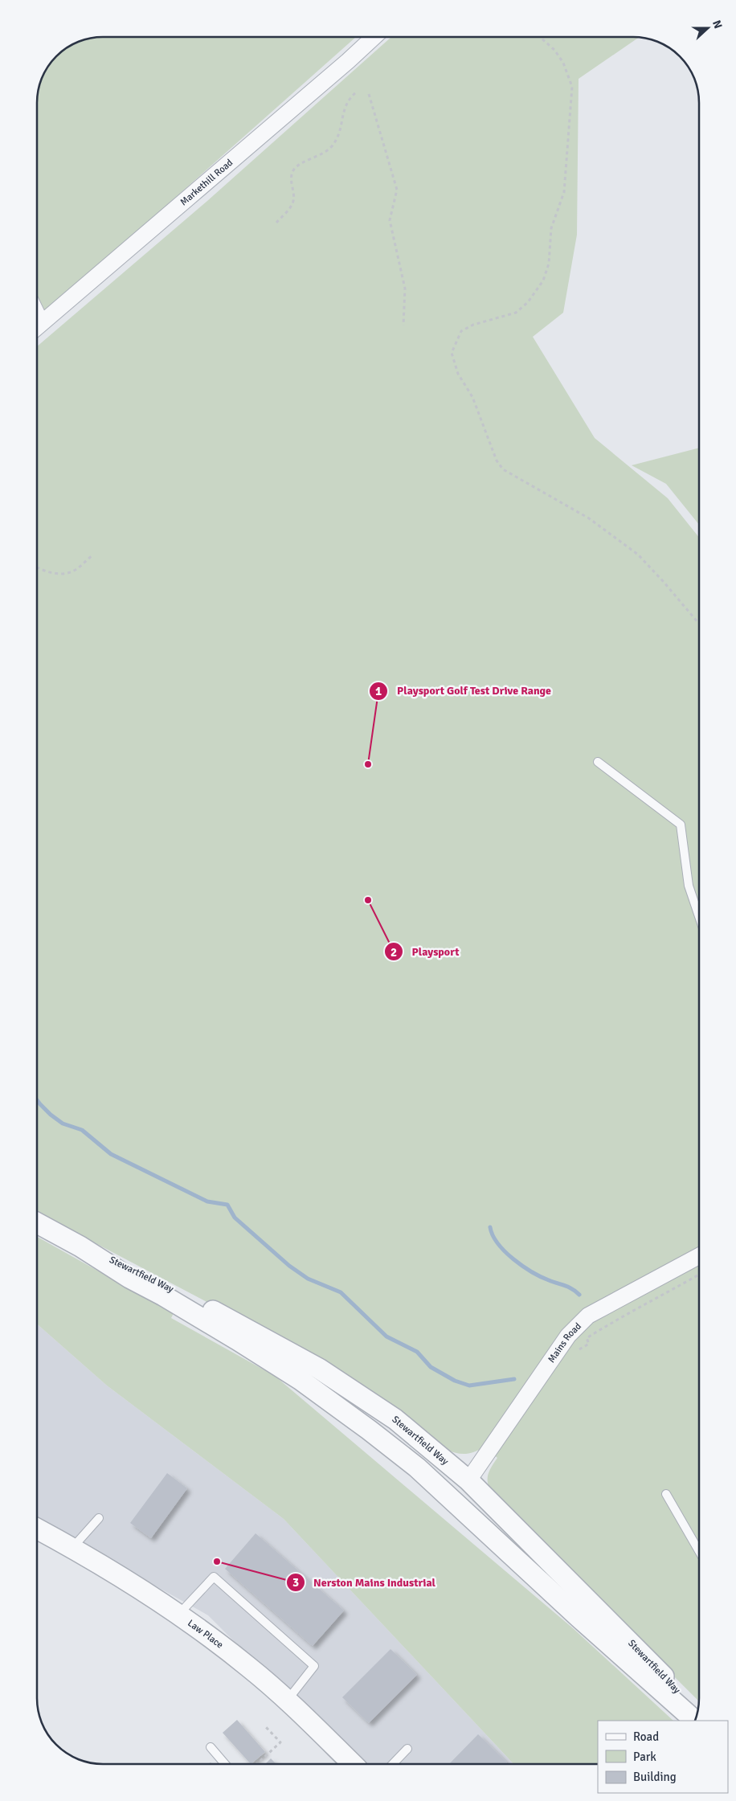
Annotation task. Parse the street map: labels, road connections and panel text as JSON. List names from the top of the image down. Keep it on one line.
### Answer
{"streets":{"street":["Markethill Road","Stewartfield Way","Mains Road","Law Place"]},"crossings":[["Stewartfield Way","Mains Road"]],"places":["Playsport Golf Test Drive Range","Playsport","Nerston Mains Industrial"],"legend":["Road","Park","Building"],"north":"right"}
